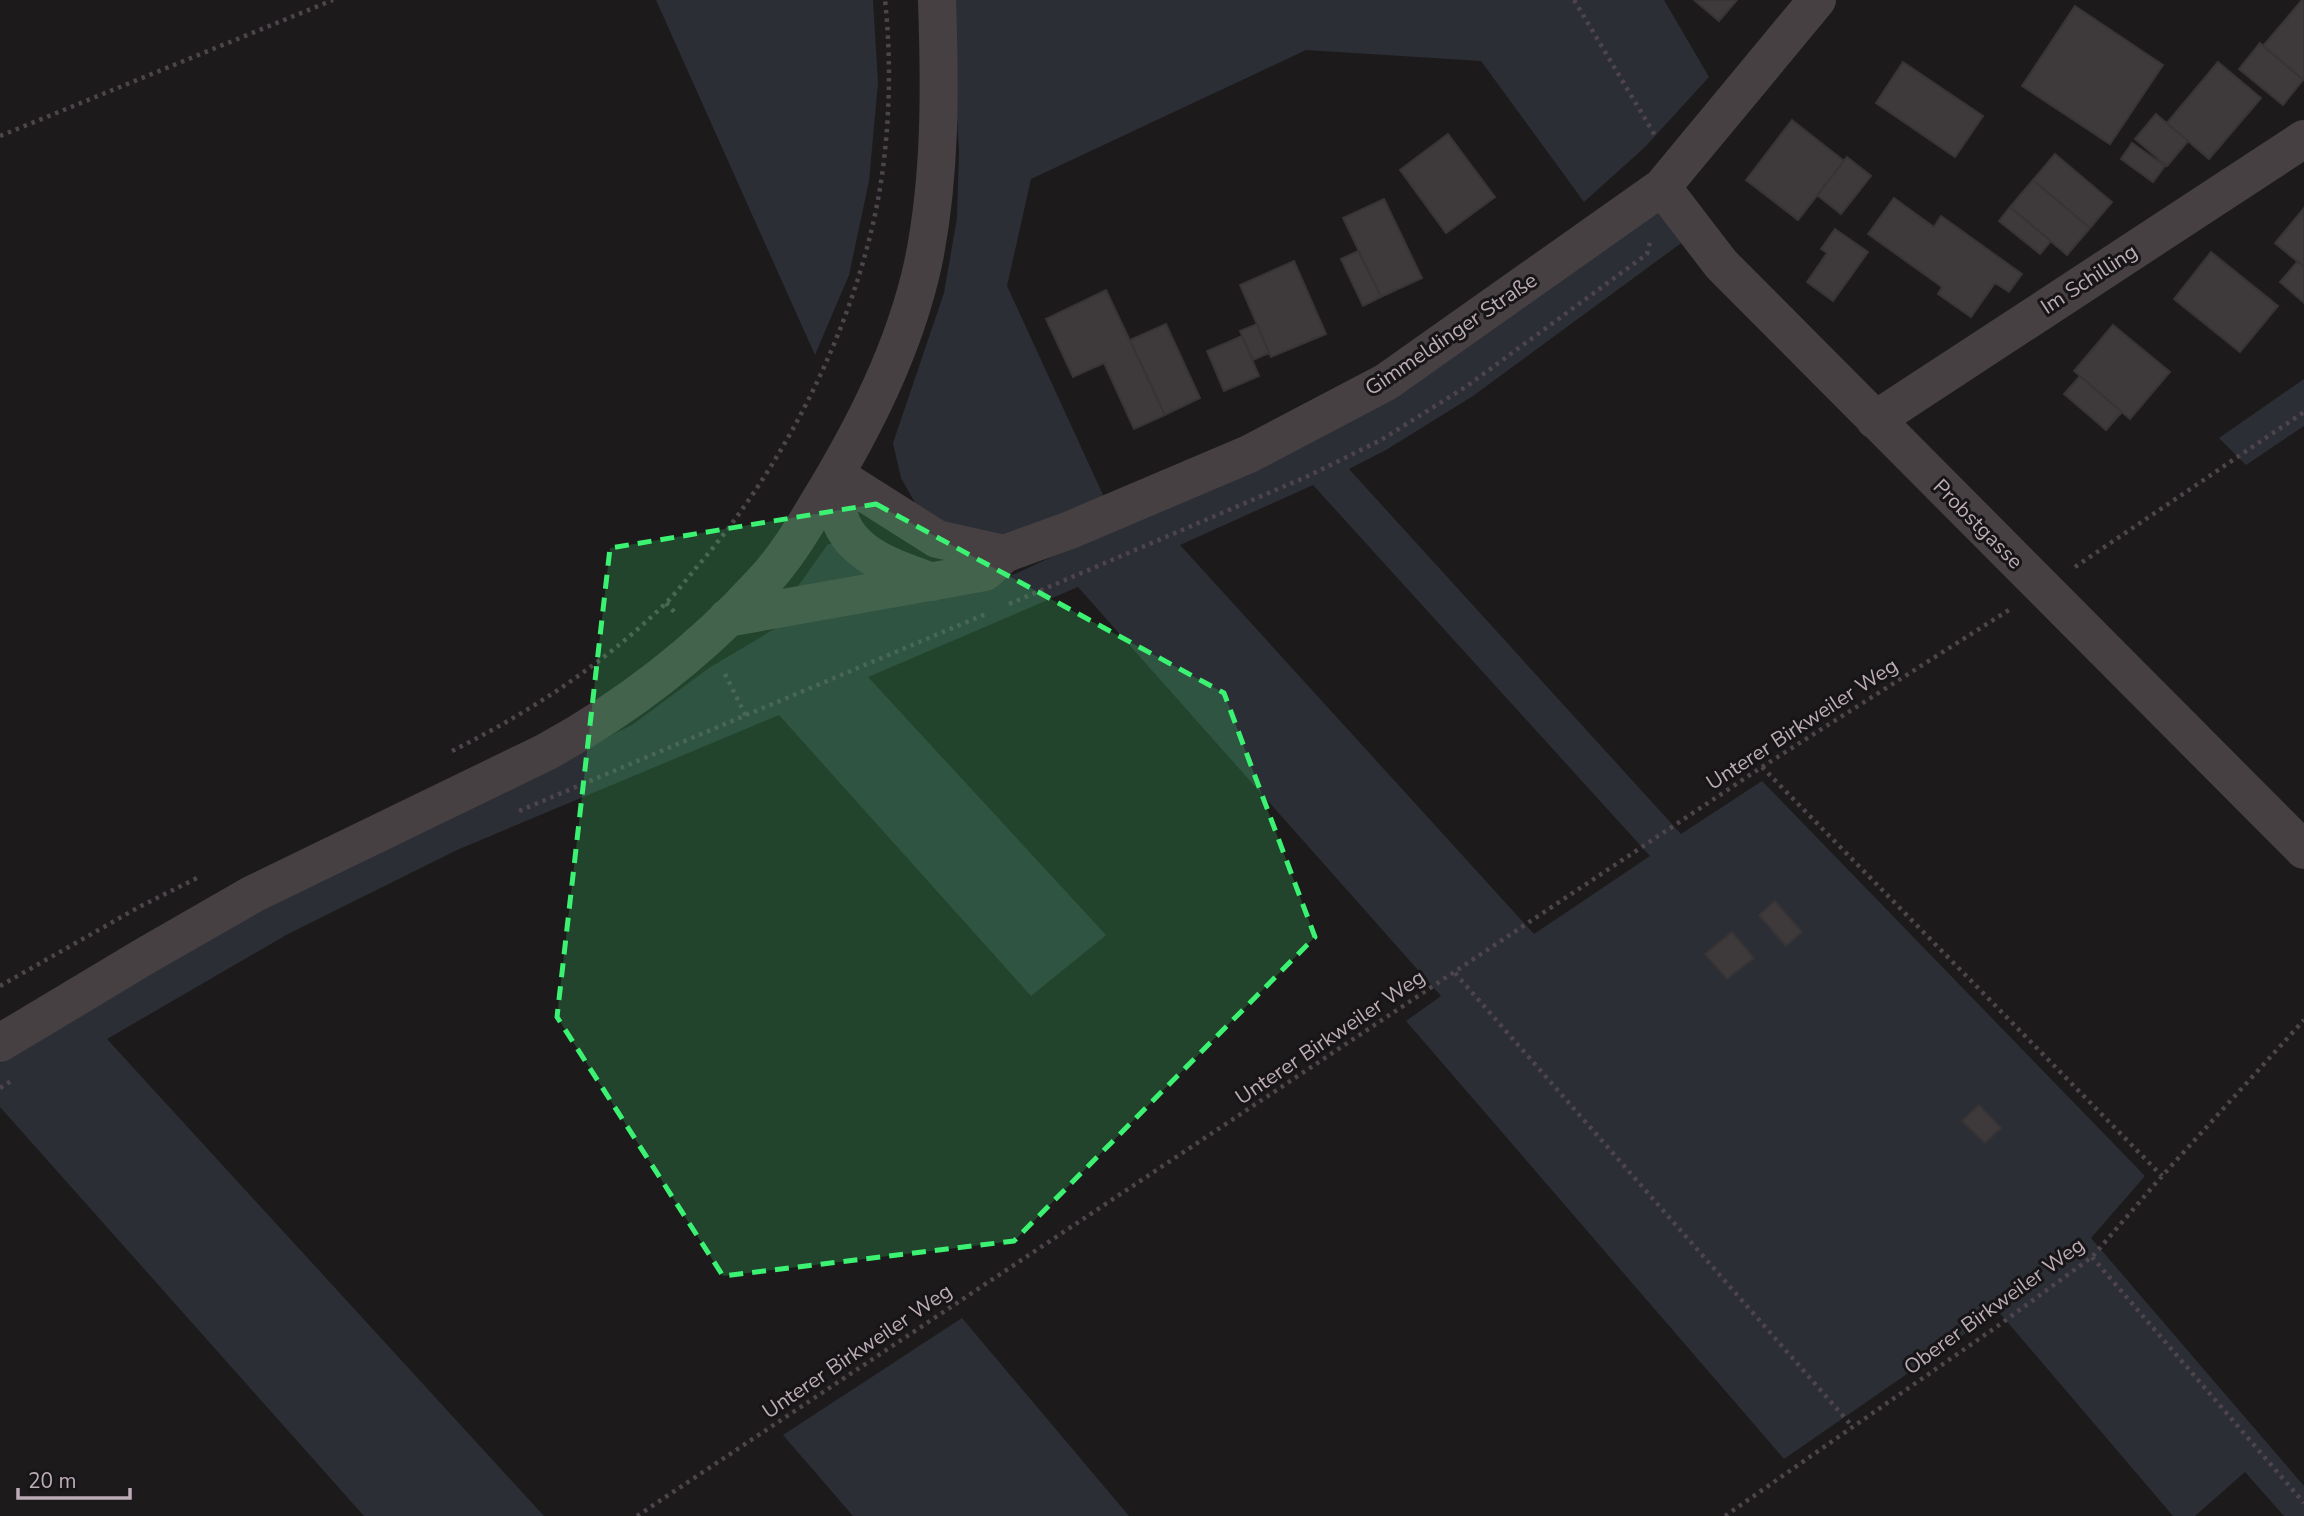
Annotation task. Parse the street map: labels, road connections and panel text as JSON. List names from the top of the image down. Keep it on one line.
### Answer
{"streets":{"street":["Im Schilling","Gimmeldinger Straße","Probstgasse"],"path":["Unterer Birkweiler Weg","Oberer Birkweiler Weg"]},"crossings":[["Im Schilling","Probstgasse"],["Gimmeldinger Straße","Probstgasse"],["Probstgasse","Unterer Birkweiler Weg"]],"scale_bar":"20 m"}
